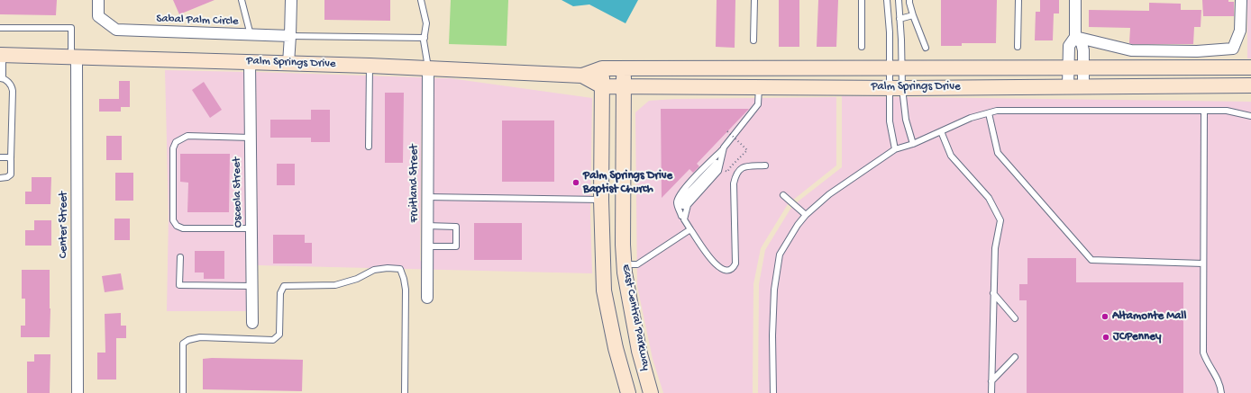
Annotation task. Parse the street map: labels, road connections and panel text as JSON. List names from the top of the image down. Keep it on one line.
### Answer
{"streets":{"main road":["Palm Springs Drive","East Central Parkway"],"street":["Sabal Palm Circle","Fruitland Street","Osceola Street","Center Street"]},"crossings":[["Palm Springs Drive","Fruitland Street"],["Palm Springs Drive","Osceola Street"],["Palm Springs Drive","Center Street"],["Palm Springs Drive","East Central Parkway"]],"places":["Palm Springs Drive Baptist Church","Altamonte Mall","JCPenney"]}
